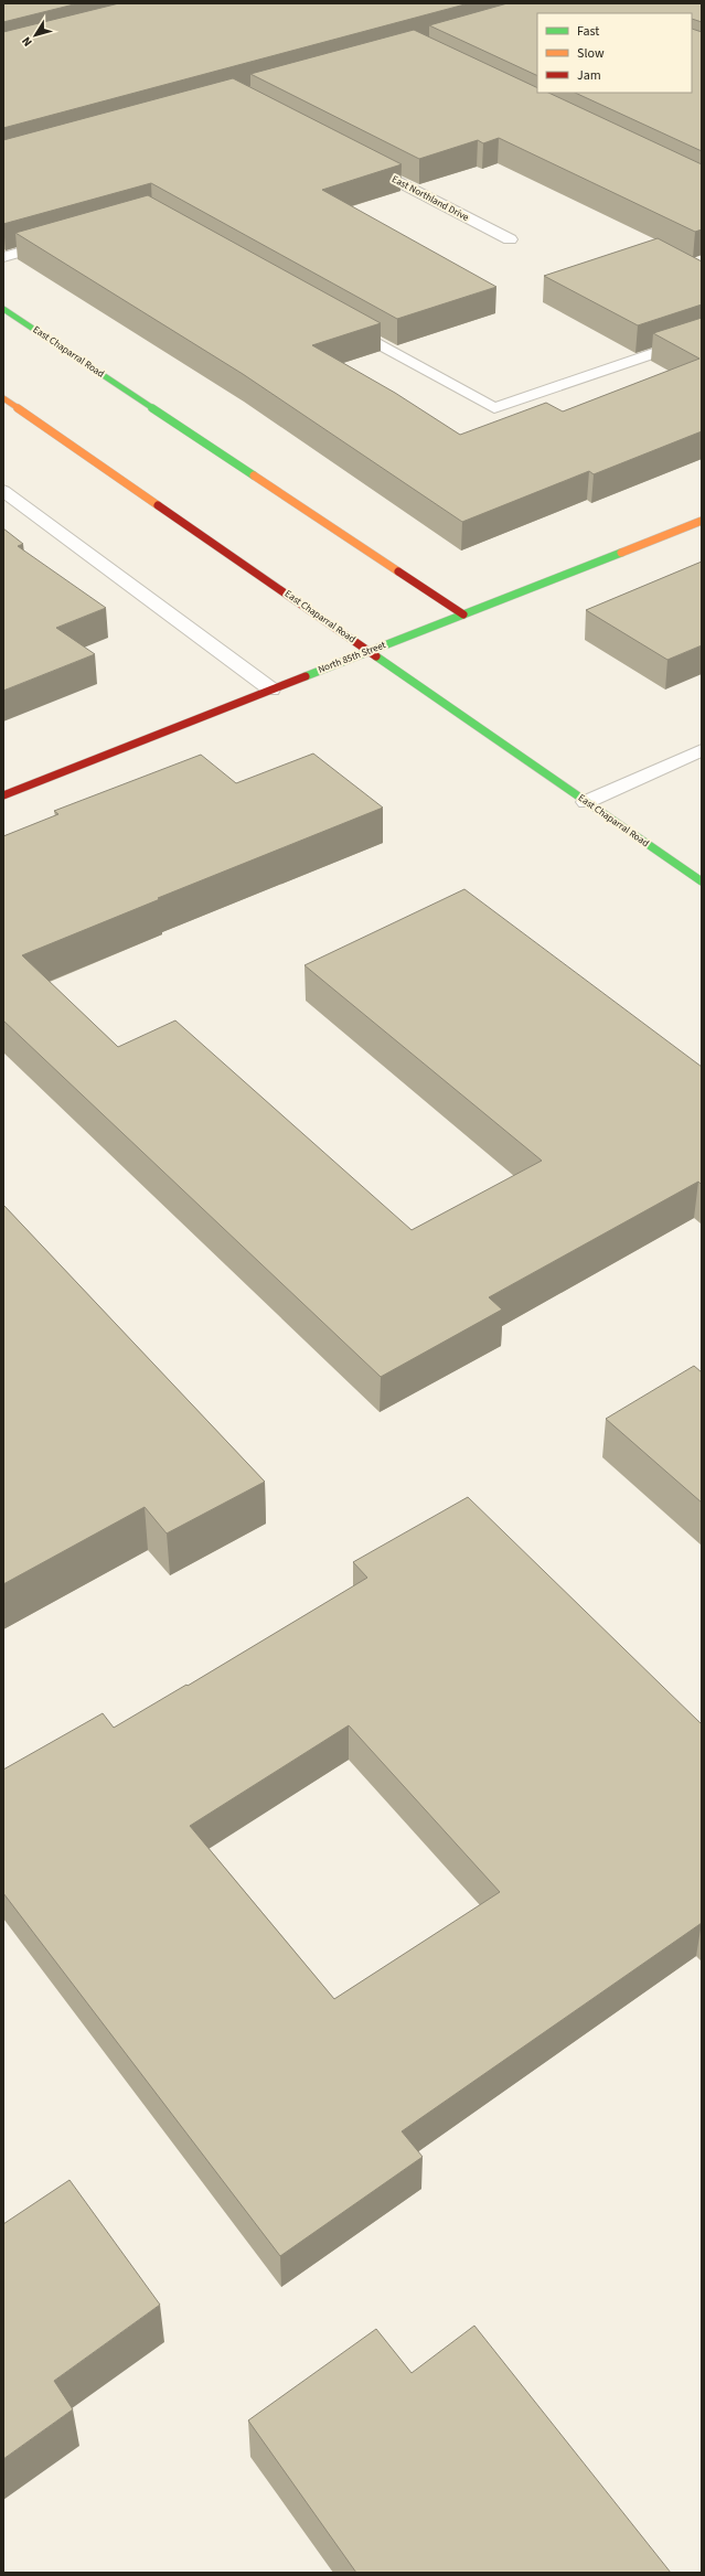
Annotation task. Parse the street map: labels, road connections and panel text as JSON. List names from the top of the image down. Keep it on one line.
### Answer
{"streets":{"street":["East Northland Drive","East Chaparral Road","North 85th Street"]},"crossings":[["East Chaparral Road","North 85th Street"]],"legend":["Fast","Slow","Jam"],"north":"bottom left"}
